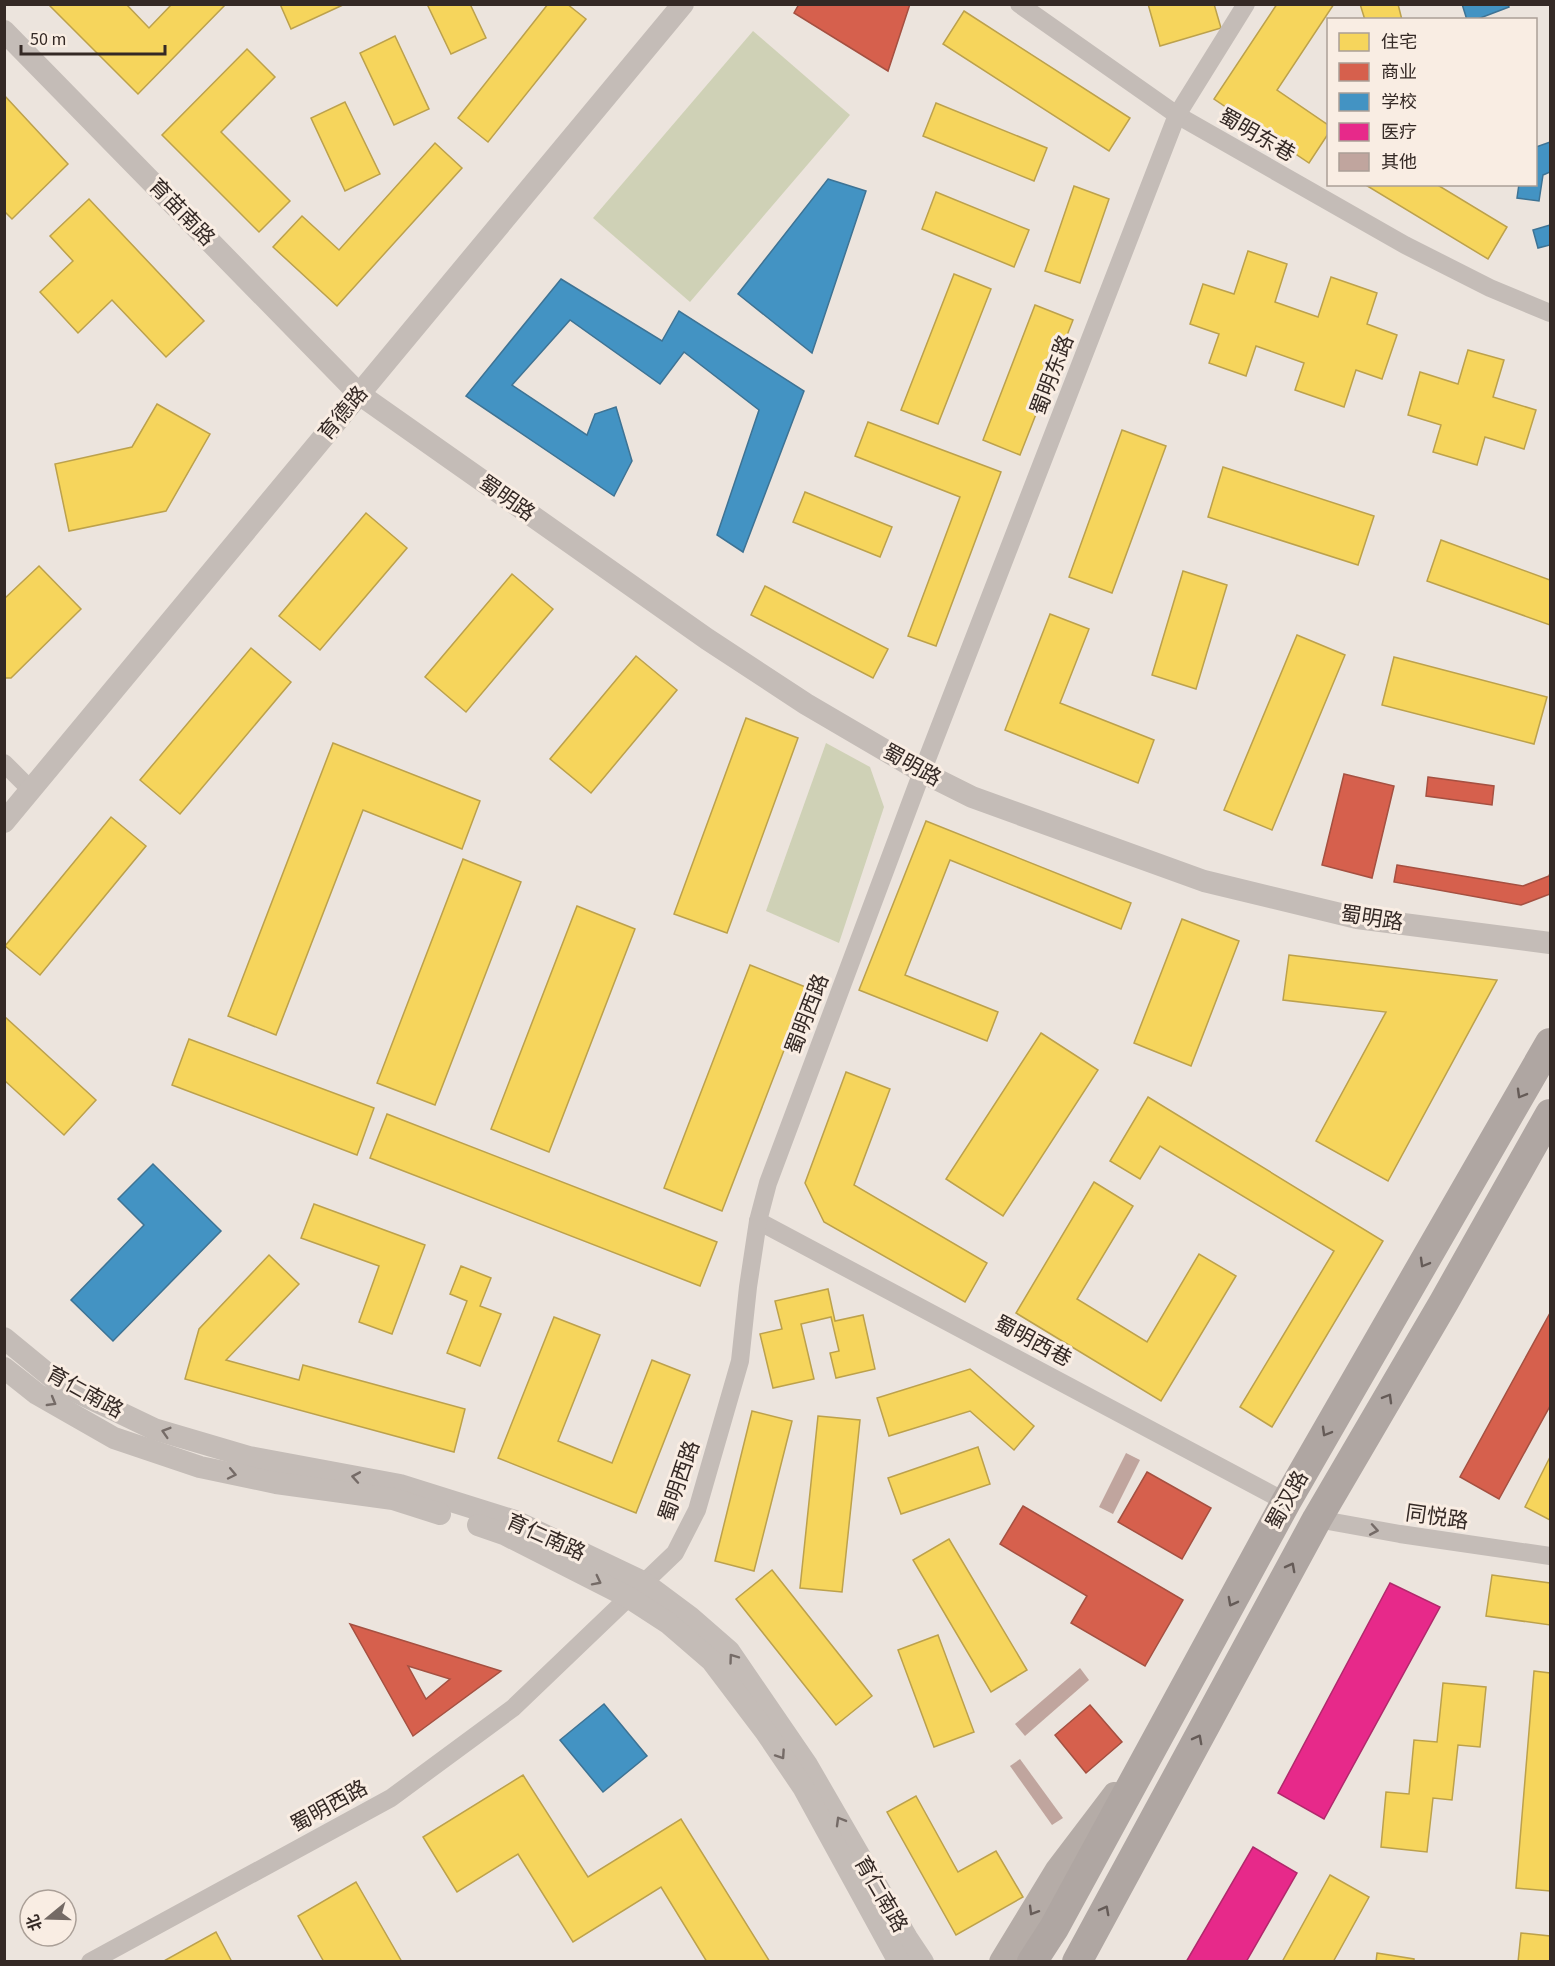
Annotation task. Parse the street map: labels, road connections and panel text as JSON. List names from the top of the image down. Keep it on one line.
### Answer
{"streets":{"highway":["蜀汉路"],"street":["蜀明东巷","育苗南路","蜀明东路","育德路","蜀明路","蜀明西路","蜀明西巷","育仁南路","同悦路"]},"crossings":[["蜀明东巷","蜀明东路"],["育苗南路","育德路"],["育苗南路","蜀明路"],["蜀明东路","蜀明路"],["蜀明东路","蜀明西路"],["育德路","蜀明路"],["蜀明路","蜀明西路"],["蜀明西路","蜀明西巷"],["蜀明西路","育仁南路"],["蜀明西巷","蜀汉路"],["蜀汉路","同悦路"]],"one_way":["同悦路"],"legend":["住宅","商业","学校","医疗","其他"],"scale_bar":"50 m","north":"left"}
